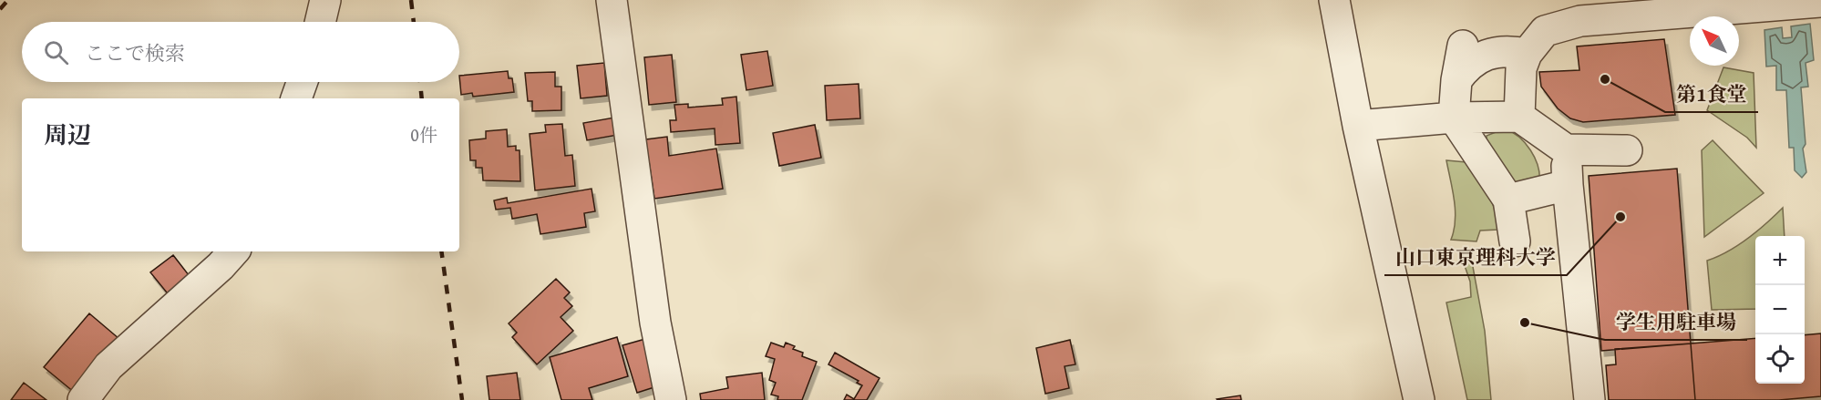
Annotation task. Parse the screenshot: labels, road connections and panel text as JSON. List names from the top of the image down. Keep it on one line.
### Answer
{"places":["第1食堂","山口東京理科大学","学生用駐車場"],"north":"top left","page":{"search":"ここで検索","heading":["周辺","0件"],"map_buttons":["+","−"]}}
